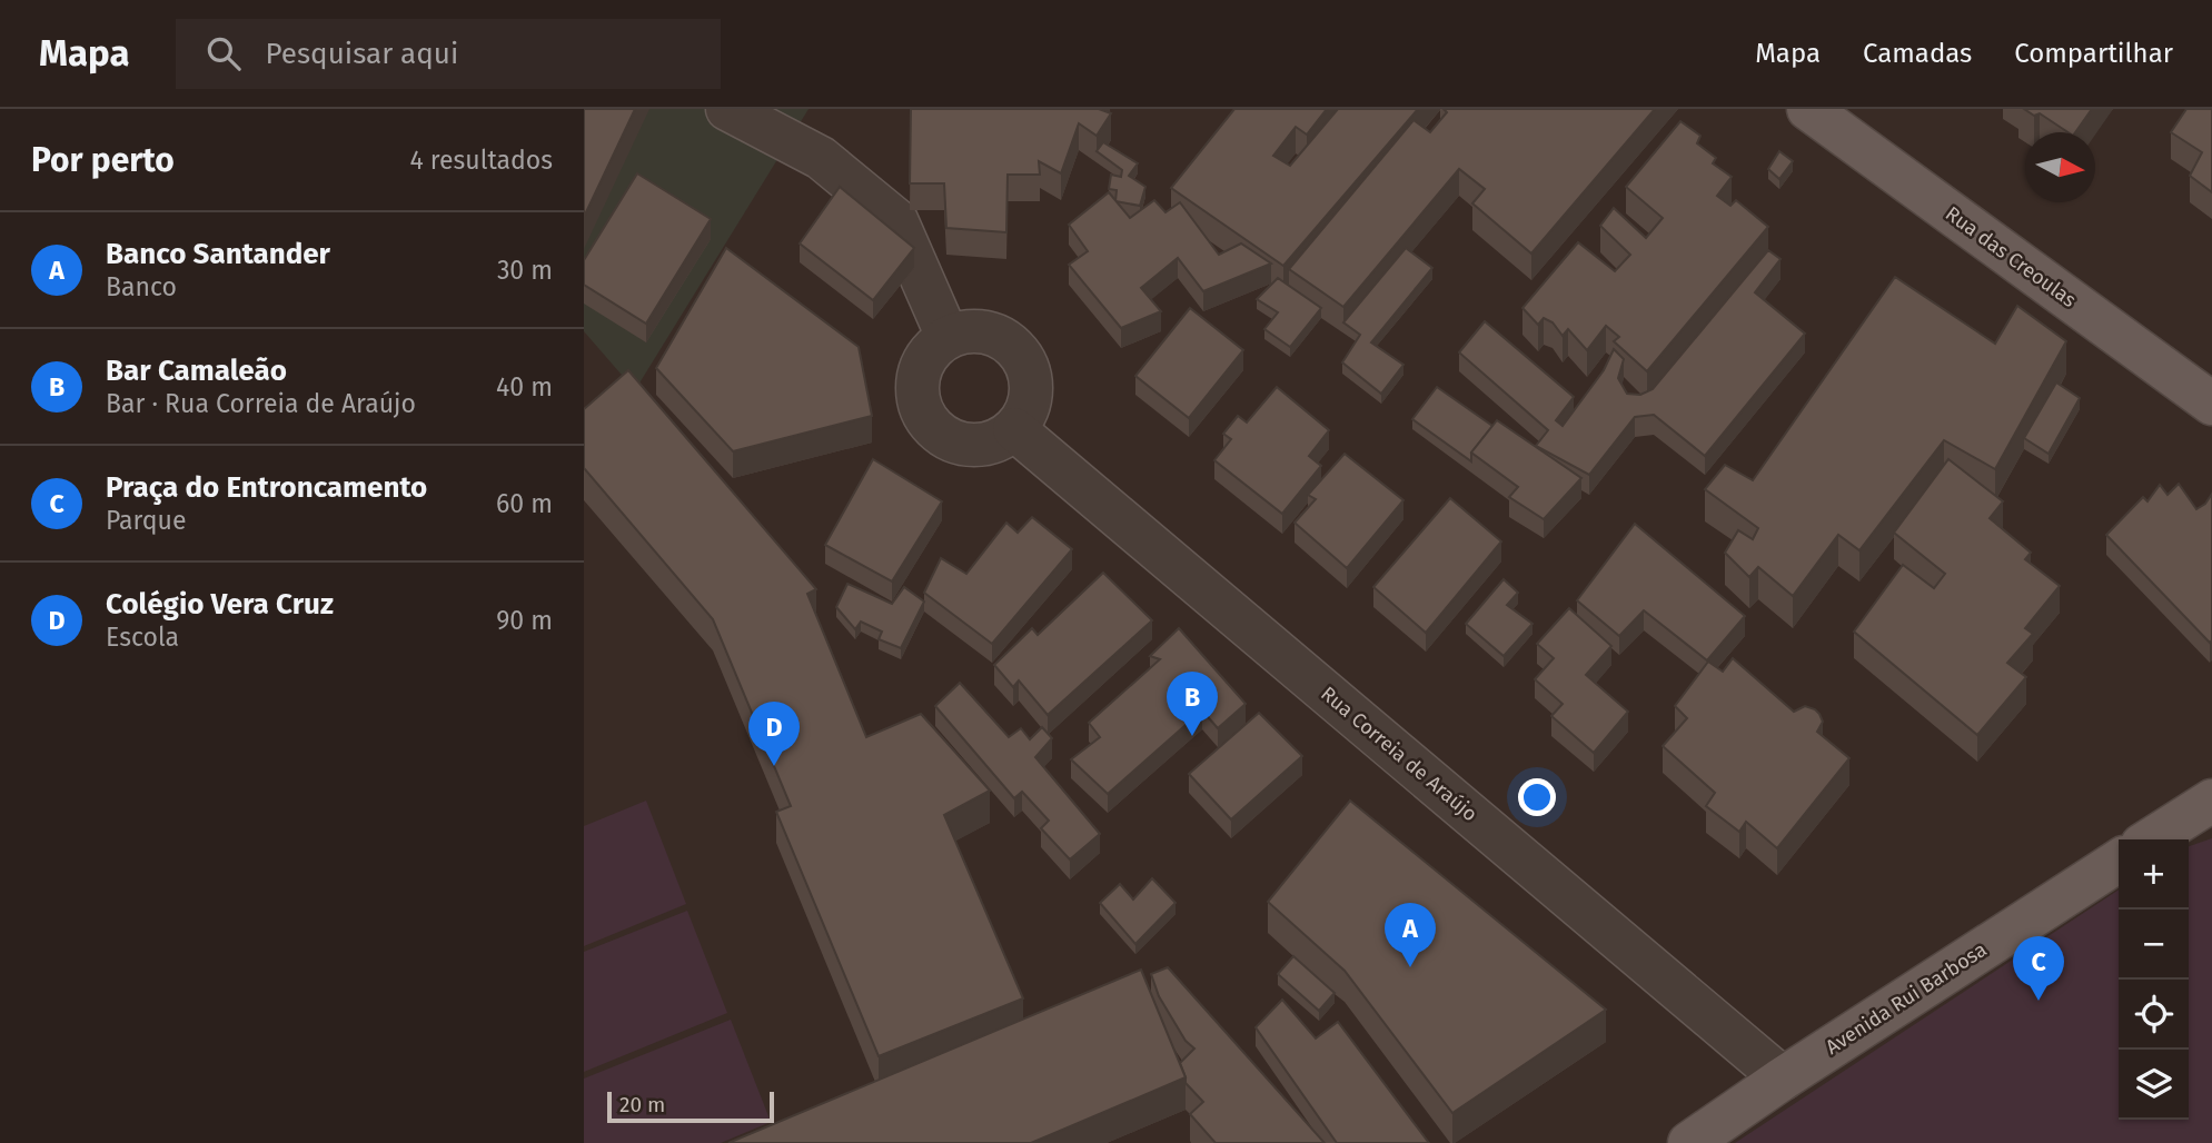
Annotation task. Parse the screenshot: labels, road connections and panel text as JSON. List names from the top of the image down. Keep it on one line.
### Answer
{"streets":{"main road":["Rua das Creoulas","Avenida Rui Barbosa"],"street":["Rua Correia de Araújo"]},"crossings":[["Rua Correia de Araújo","Avenida Rui Barbosa"]],"scale_bar":"20 m","north":"right","page":{"header":"Mapa","search":"Pesquisar aqui","nav":["Mapa","Camadas","Compartilhar"],"heading":["Por perto","4 resultados"],"list":[{"mark":"A","name":"Banco Santander","note":"Banco","value":"30 m"},{"mark":"B","name":"Bar Camaleão","note":"Bar · Rua Correia de Araújo","value":"40 m"},{"mark":"C","name":"Praça do Entroncamento","note":"Parque","value":"60 m"},{"mark":"D","name":"Colégio Vera Cruz","note":"Escola","value":"90 m"}],"pins":["B","D","A","C"],"map_buttons":["+","−"],"scale":"20 m"}}
